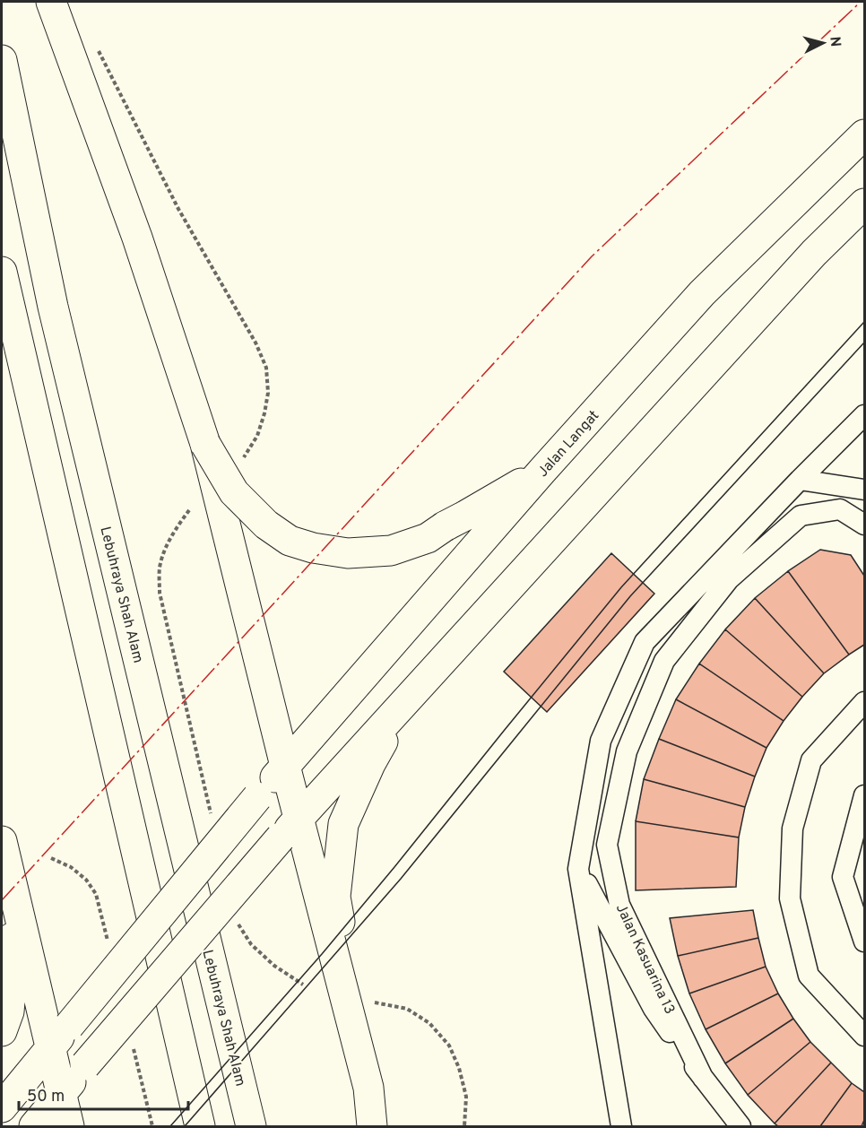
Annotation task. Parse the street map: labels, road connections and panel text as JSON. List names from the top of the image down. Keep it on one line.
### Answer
{"streets":{"highway":["Jalan Langat","Lebuhraya Shah Alam"],"street":["Jalan Kasuarina 13"]},"scale_bar":"50 m","north":"right"}
